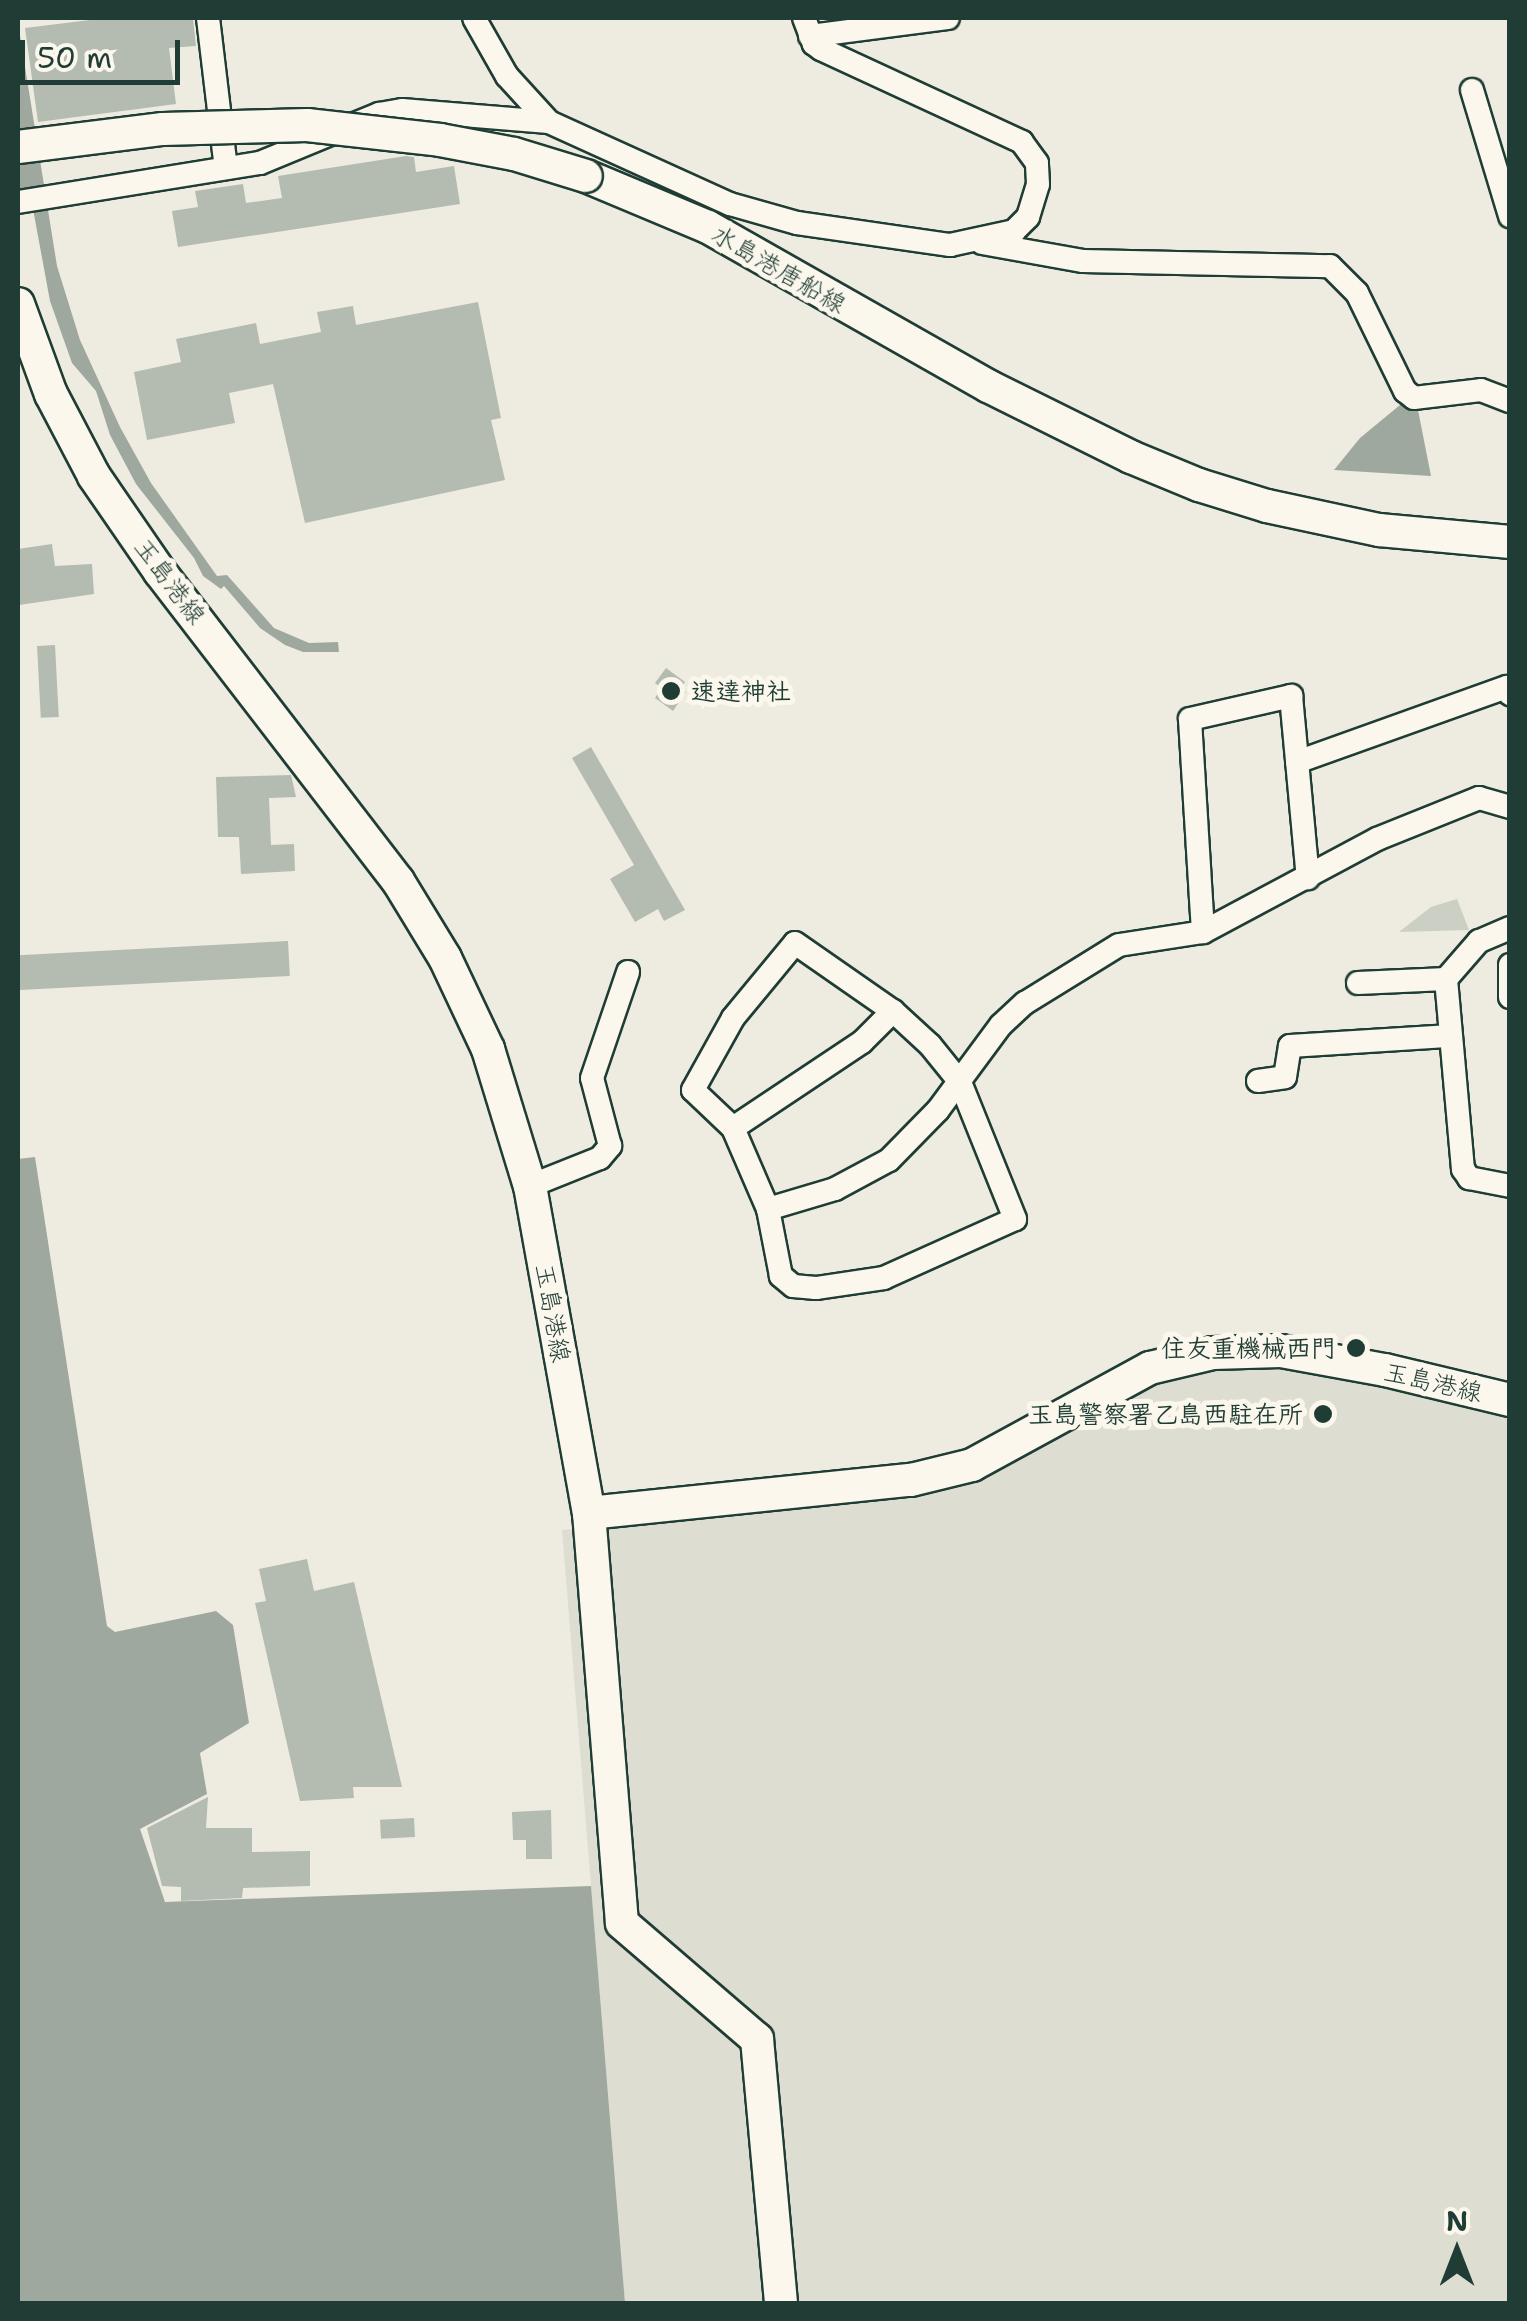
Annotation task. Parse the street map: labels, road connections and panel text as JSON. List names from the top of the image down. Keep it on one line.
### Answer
{"streets":{"main road":["水島港唐船線","玉島港線"]},"places":["速達神社","住友重機械西門","玉島警察署乙島西駐在所"],"scale_bar":"50 m","north":"top"}
